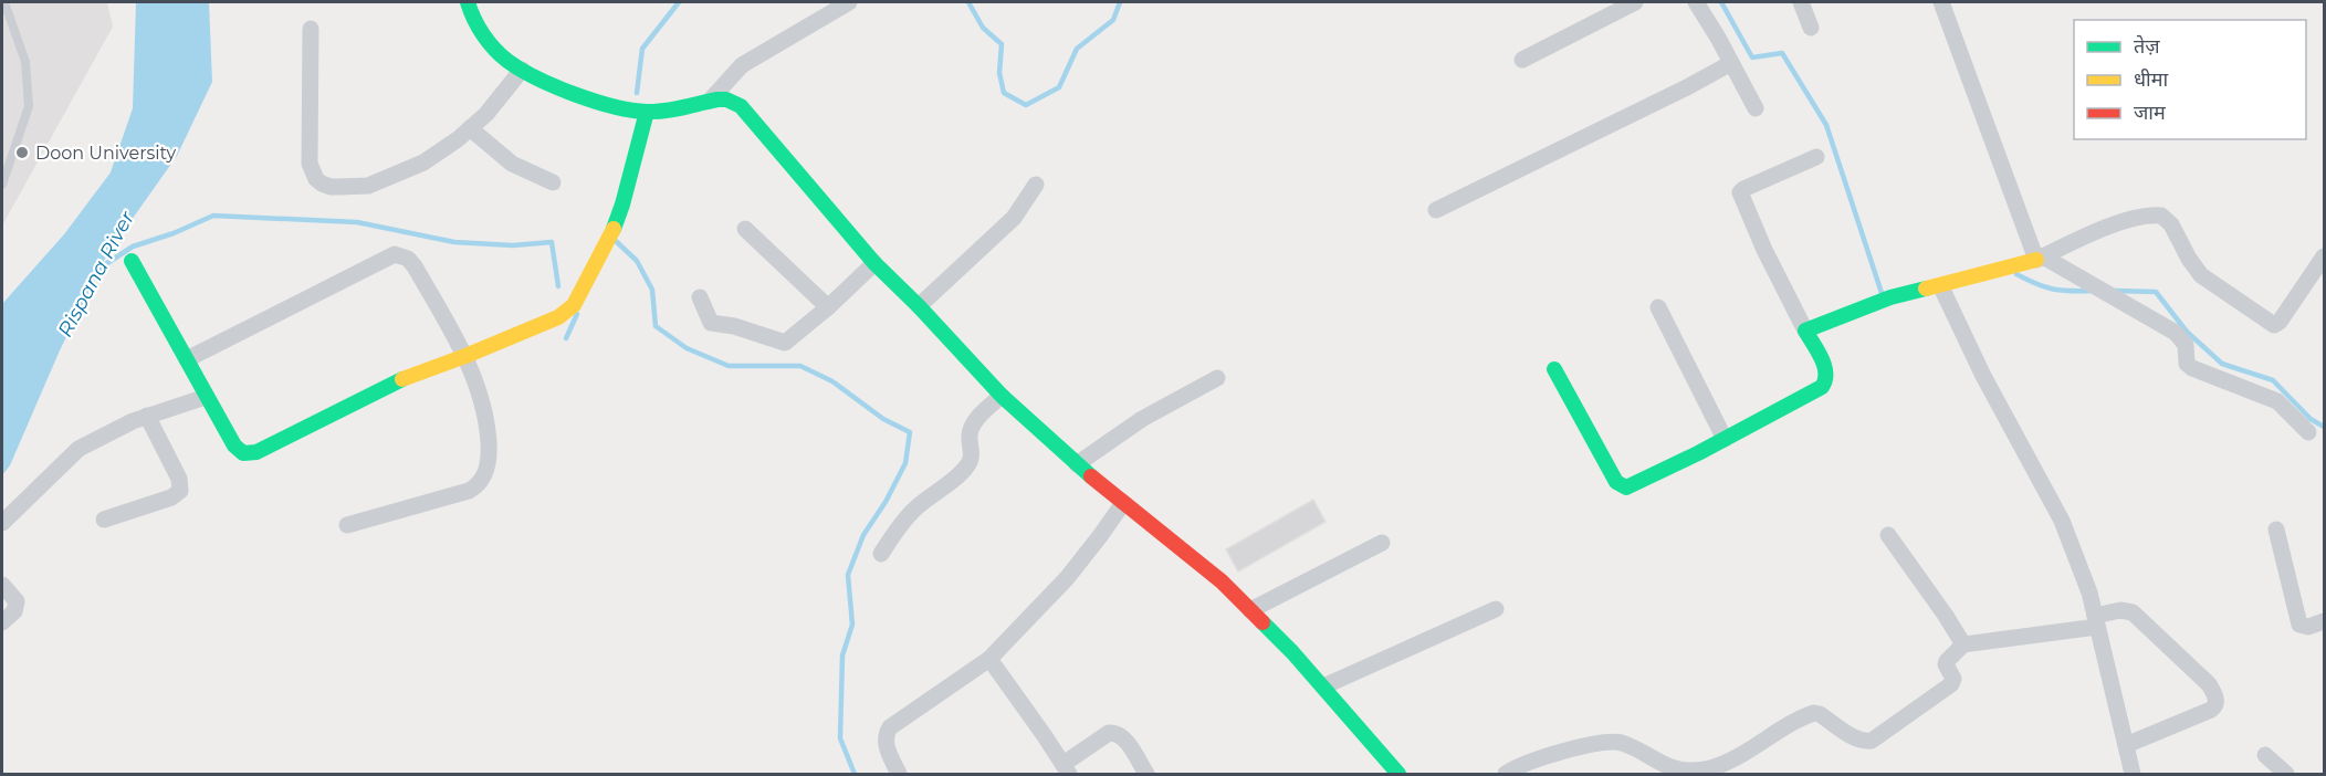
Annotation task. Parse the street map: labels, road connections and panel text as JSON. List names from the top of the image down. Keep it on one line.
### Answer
{"water":["Rispana River"],"places":["Doon University"],"legend":["तेज़","धीमा","जाम"]}
